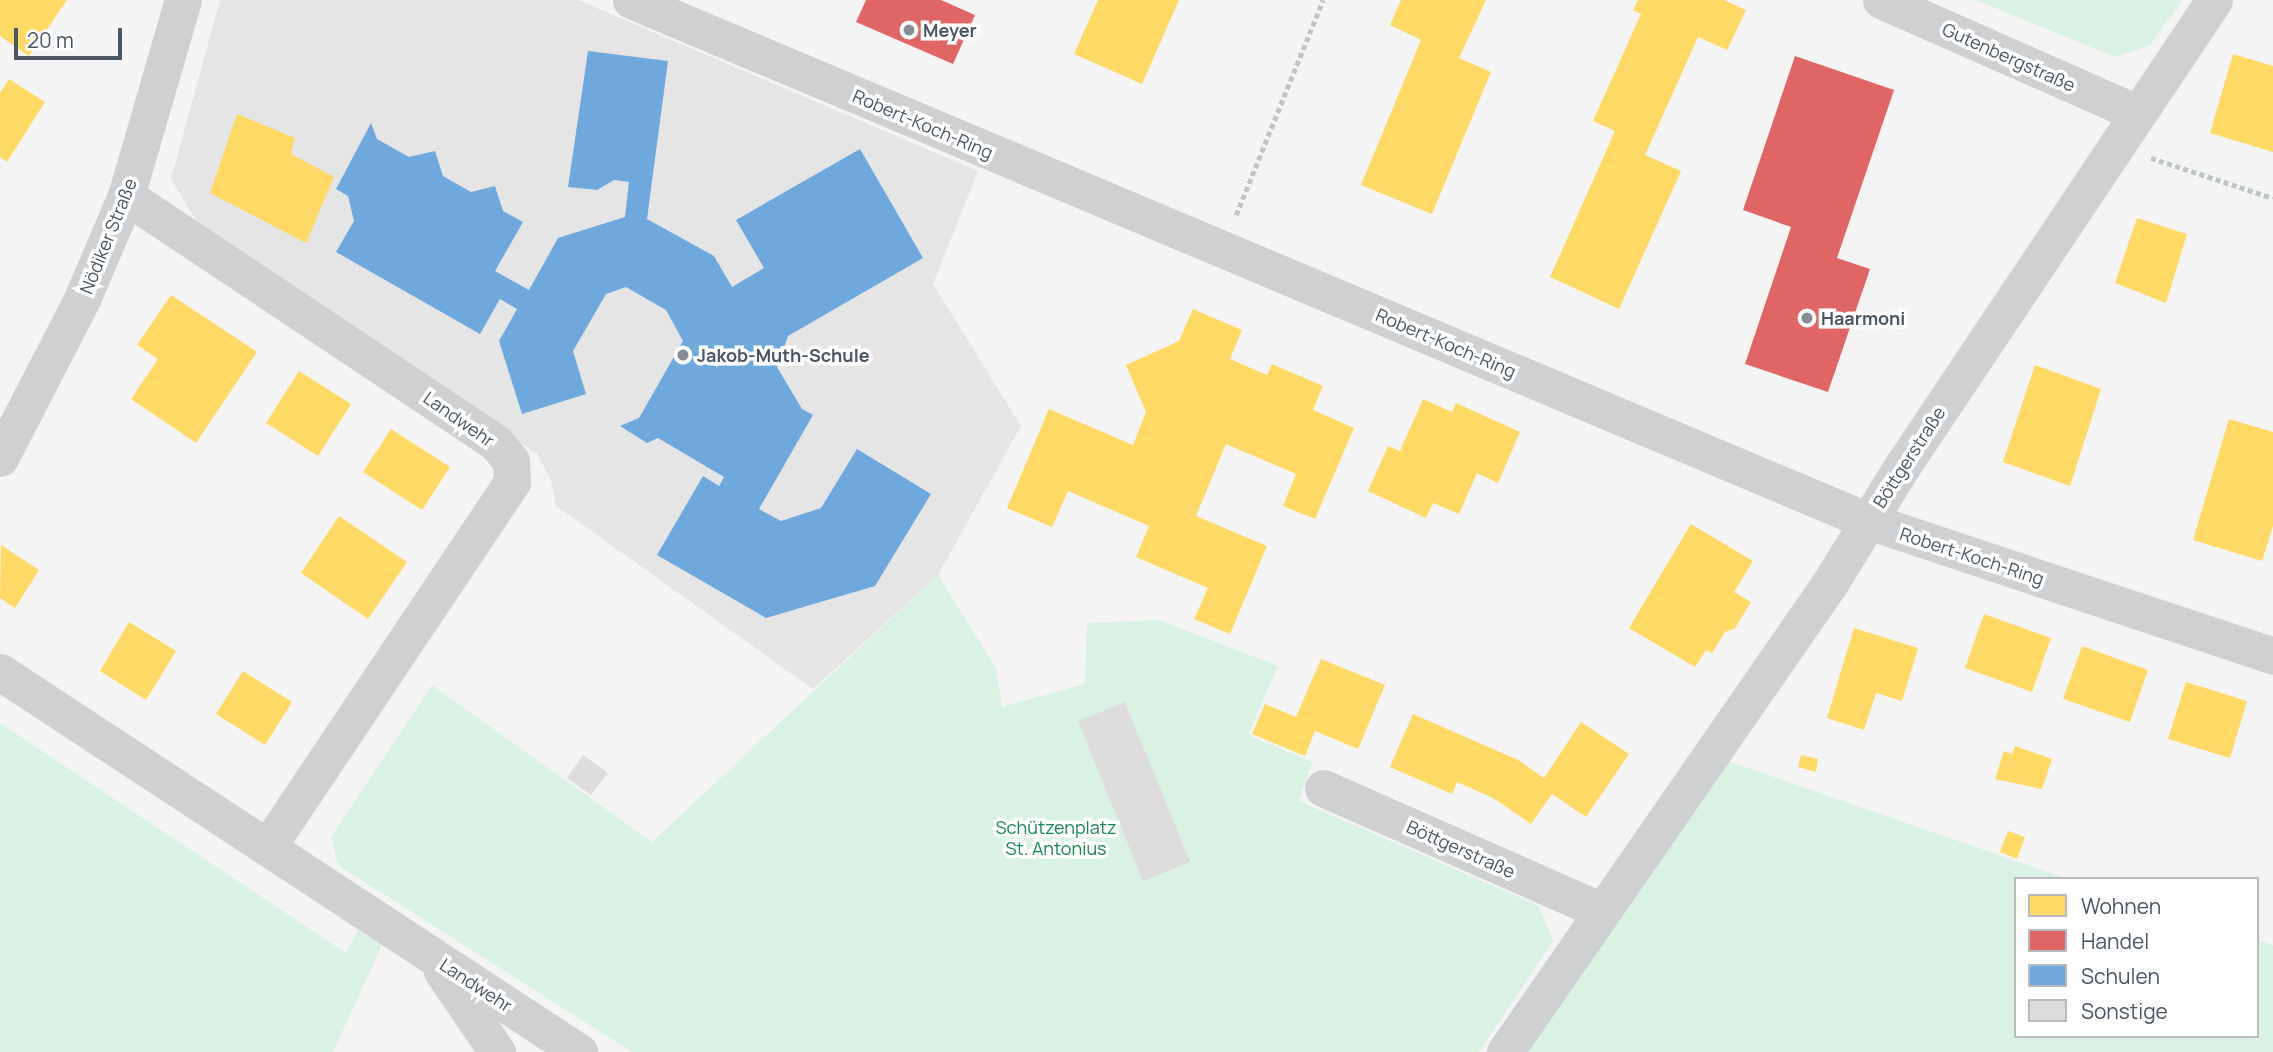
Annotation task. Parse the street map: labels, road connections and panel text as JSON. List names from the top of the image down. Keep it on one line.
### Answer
{"streets":{"street":["Gutenbergstraße","Robert-Koch-Ring","Nödiker Straße","Landwehr","Böttgerstraße"]},"crossings":[["Gutenbergstraße","Böttgerstraße"],["Robert-Koch-Ring","Böttgerstraße"],["Nödiker Straße","Landwehr"]],"parks":["Schützenplatz St. Antonius"],"places":["Meyer","Haarmoni","Jakob-Muth-Schule"],"legend":["Wohnen","Handel","Schulen","Sonstige"],"scale_bar":"20 m"}
